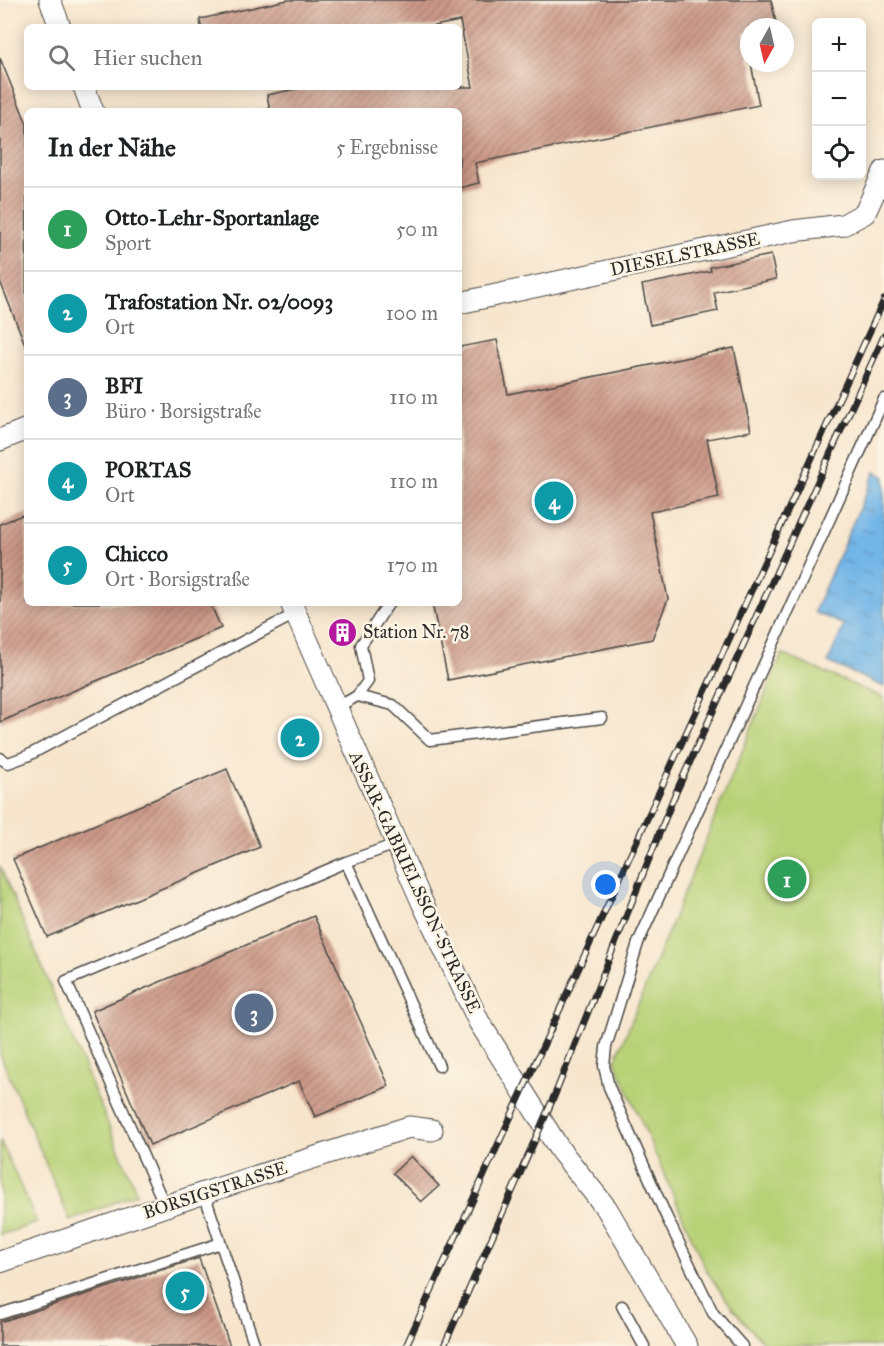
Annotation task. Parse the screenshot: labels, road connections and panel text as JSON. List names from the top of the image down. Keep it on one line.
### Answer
{"streets":{"street":["DIESELSTRASSE","ASSAR-GABRIELSSON-STRASSE","BORSIGSTRASSE"]},"places":{"building":["Station Nr. 78"]},"north":"bottom","page":{"map_buttons":["+","−"],"search":"Hier suchen","heading":["In der Nähe","5 Ergebnisse"],"list":[{"mark":"1","name":"Otto-Lehr-Sportanlage","note":"Sport","value":"50 m"},{"mark":"2","name":"Trafostation Nr. 02/0093","note":"Ort","value":"100 m"},{"mark":"3","name":"BFI","note":"Büro · Borsigstraße","value":"110 m"},{"mark":"4","name":"PORTAS","note":"Ort","value":"110 m"},{"mark":"5","name":"Chicco","note":"Ort · Borsigstraße","value":"170 m"}],"pins":["4","2","1","3","5"]}}
